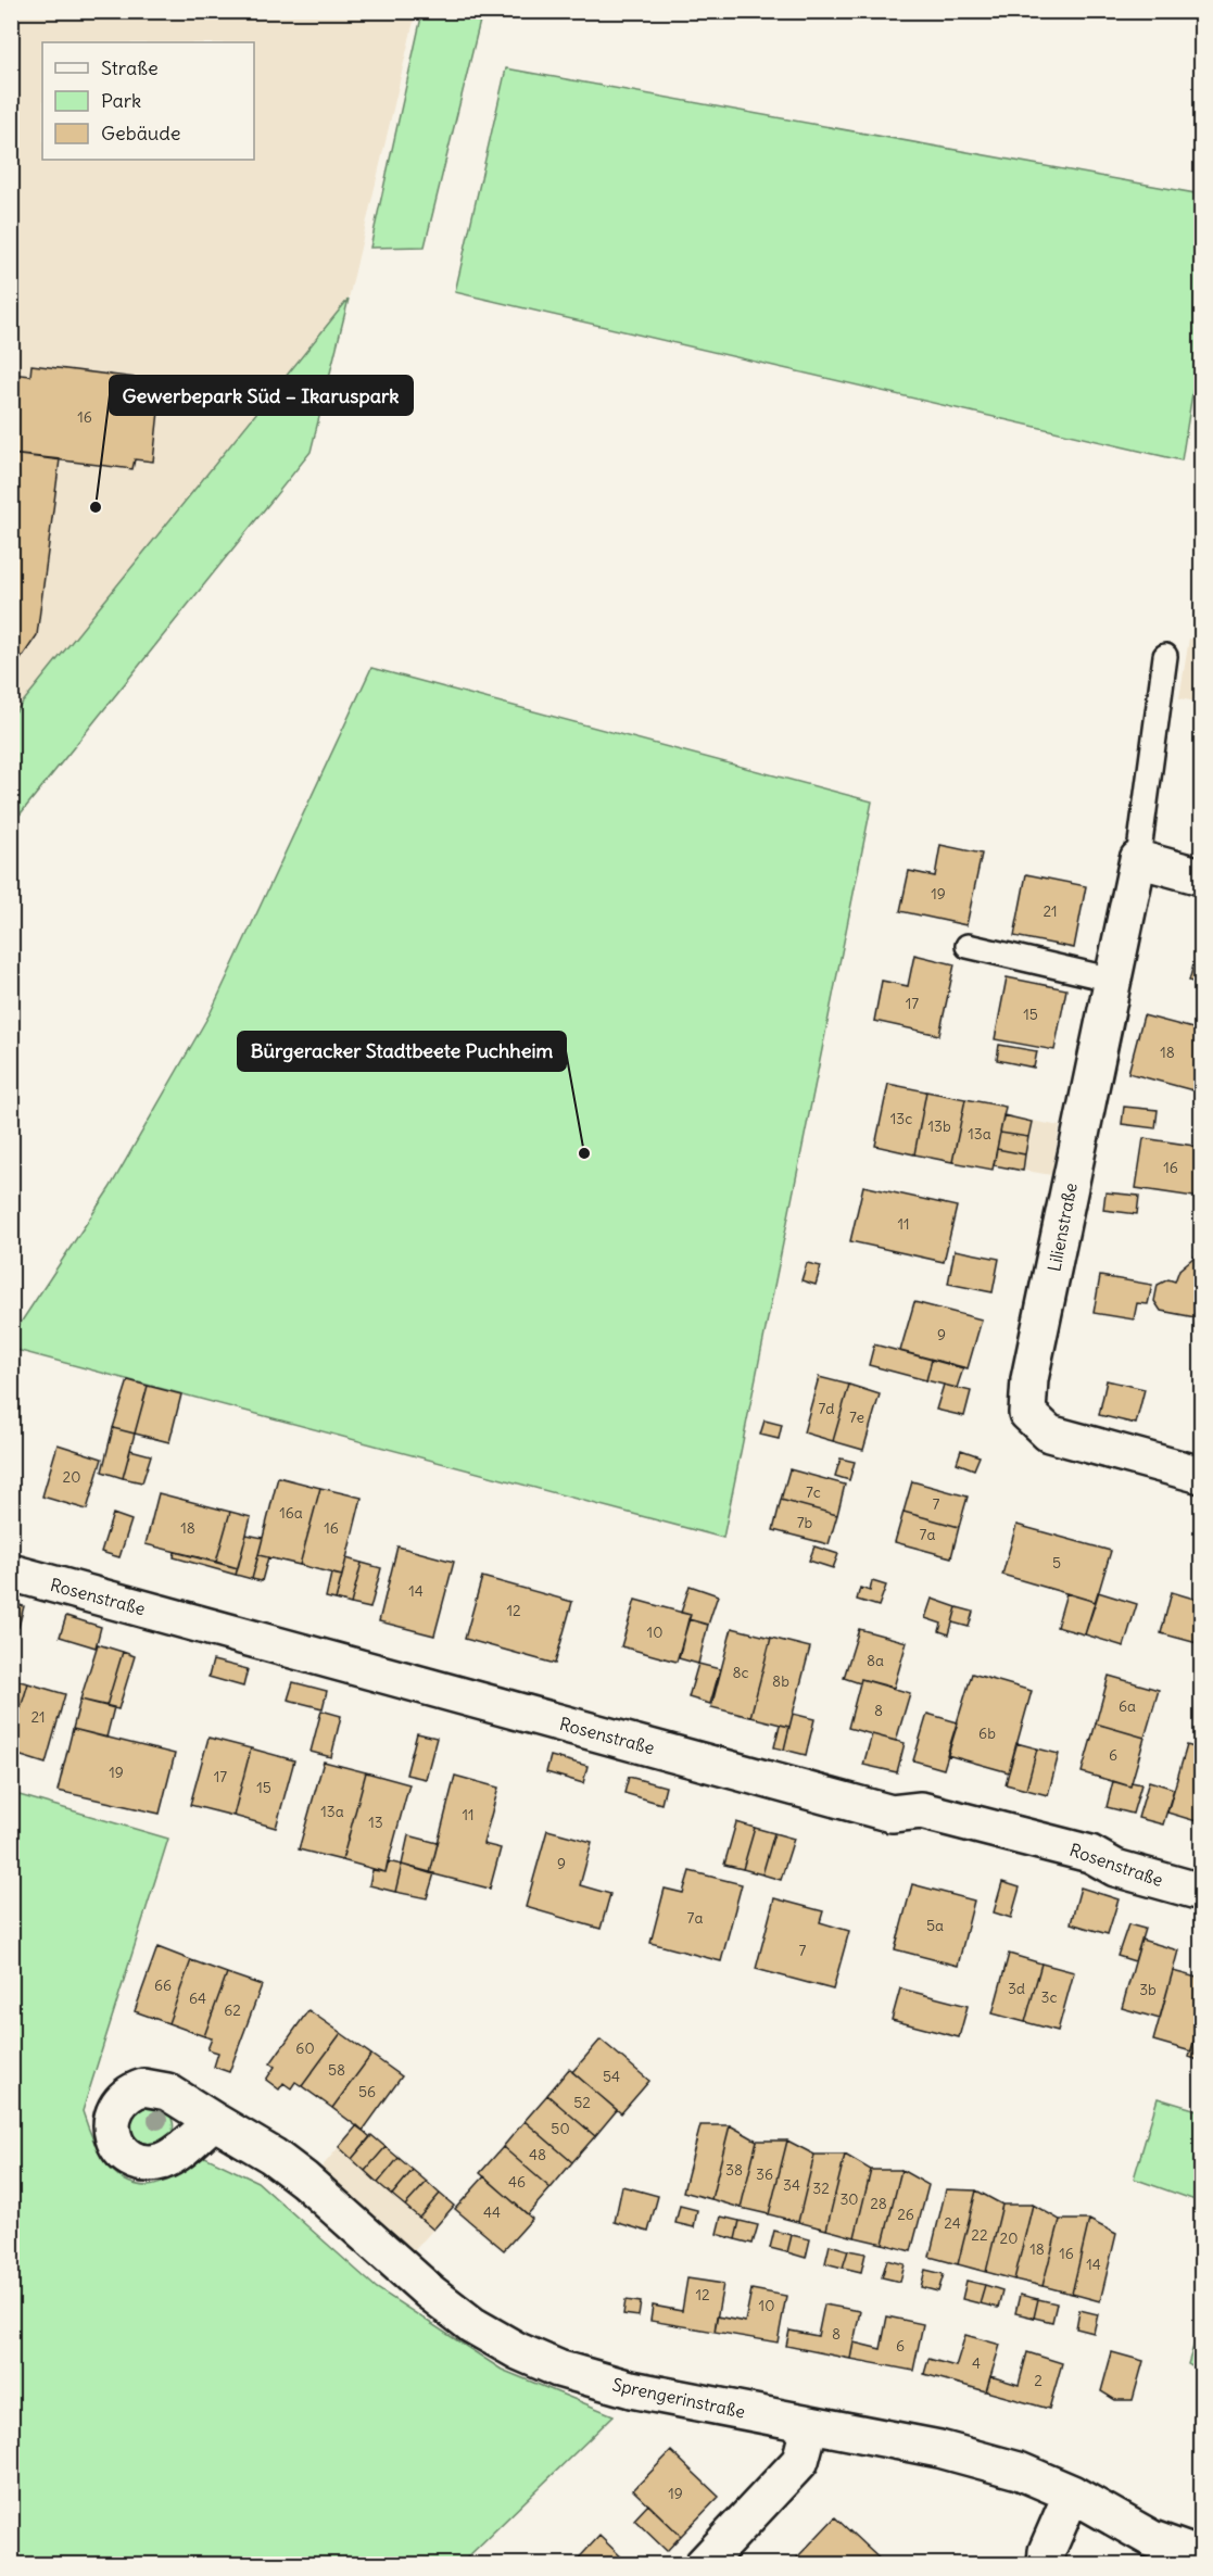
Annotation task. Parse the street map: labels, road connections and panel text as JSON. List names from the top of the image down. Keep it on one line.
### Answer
{"streets":{"street":["Lilienstraße","Rosenstraße","Sprengerinstraße"]},"places":["Gewerbepark Süd – Ikaruspark","Bürgeracker Stadtbeete Puchheim"],"house_numbers":["16","19","21","17","15","18","13c","13b","13a","16","11","9","7d","7e","20","7c","7","16a","7b","18","16","7a","5","14","12","10","8a","8c","8b","6a","8","21","6b","6","19","17","15","13a","11","13","9","7a","5a","7","66","3d","3b","3c","64","62","60","58","54","56","52","50","48","38","36","46","34","32","30","28","44","26","24","22","20","18","16","14","12","10","8","6","4","2","19"],"legend":["Straße","Park","Gebäude"]}
